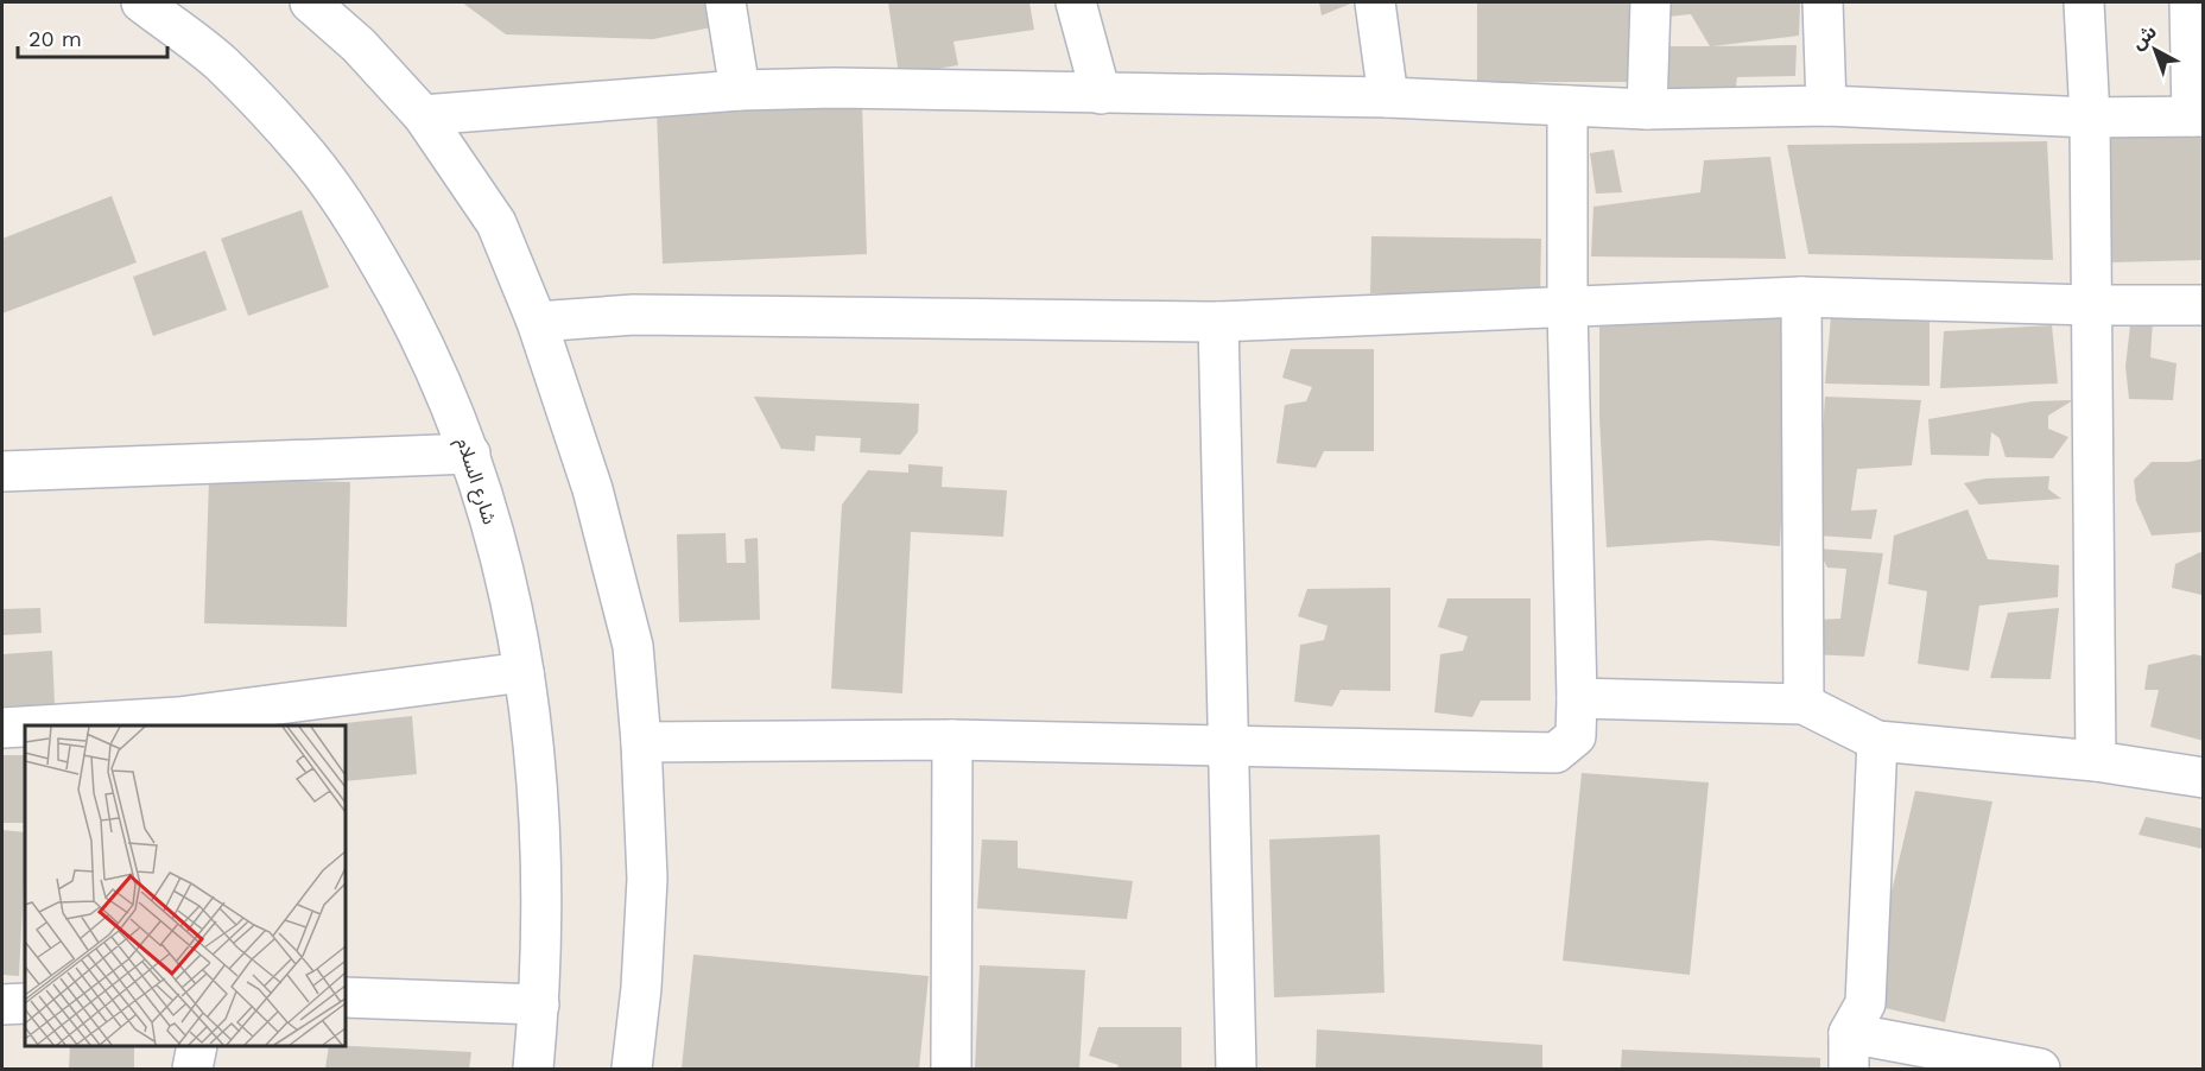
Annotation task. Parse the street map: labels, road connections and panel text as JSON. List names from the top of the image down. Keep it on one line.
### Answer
{"streets":{"street":["شارع السلام"]},"scale_bar":"20 m","north":"top left"}
